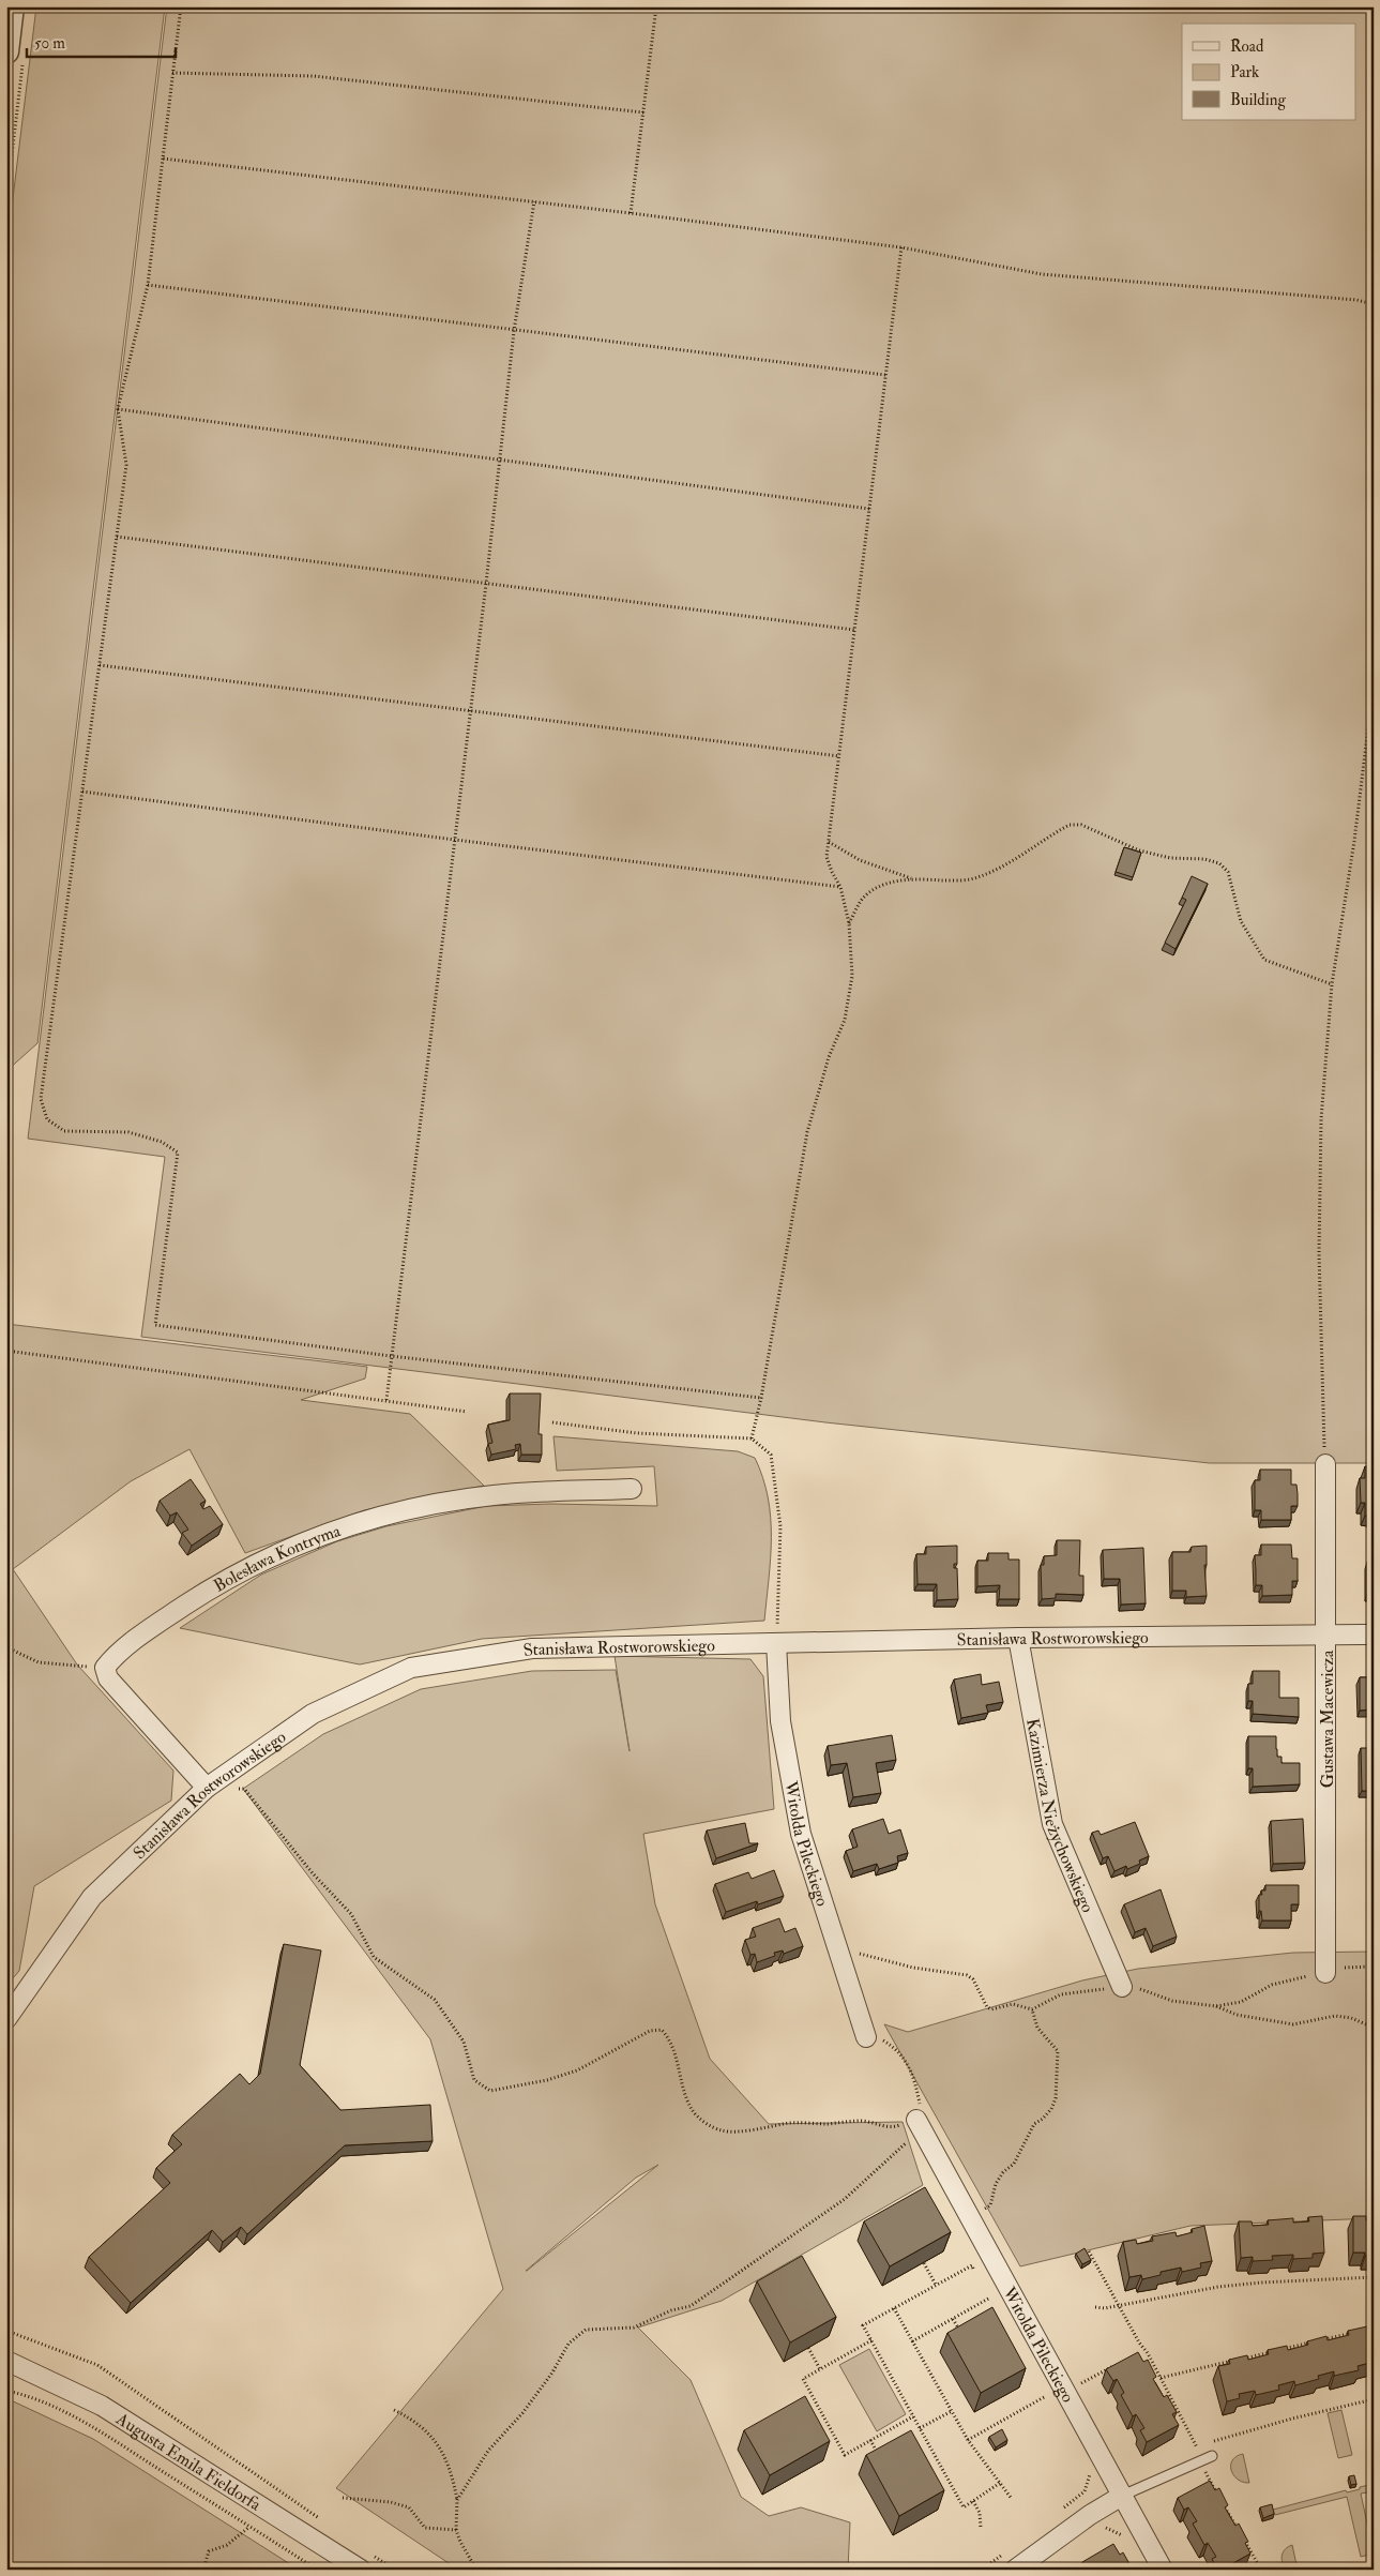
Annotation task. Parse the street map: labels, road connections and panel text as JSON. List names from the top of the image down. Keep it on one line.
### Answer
{"streets":{"street":["Bolesława Kontryma","Stanisława Rostworowskiego","Gustawa Macewicza","Kazimierza Nieżychowskiego","Witolda Pileckiego","Augusta Emila Fieldorfa"]},"crossings":[["Stanisława Rostworowskiego","Gustawa Macewicza"],["Stanisława Rostworowskiego","Kazimierza Nieżychowskiego"],["Stanisława Rostworowskiego","Witolda Pileckiego"]],"legend":["Road","Park","Building"],"scale_bar":"50 m"}
